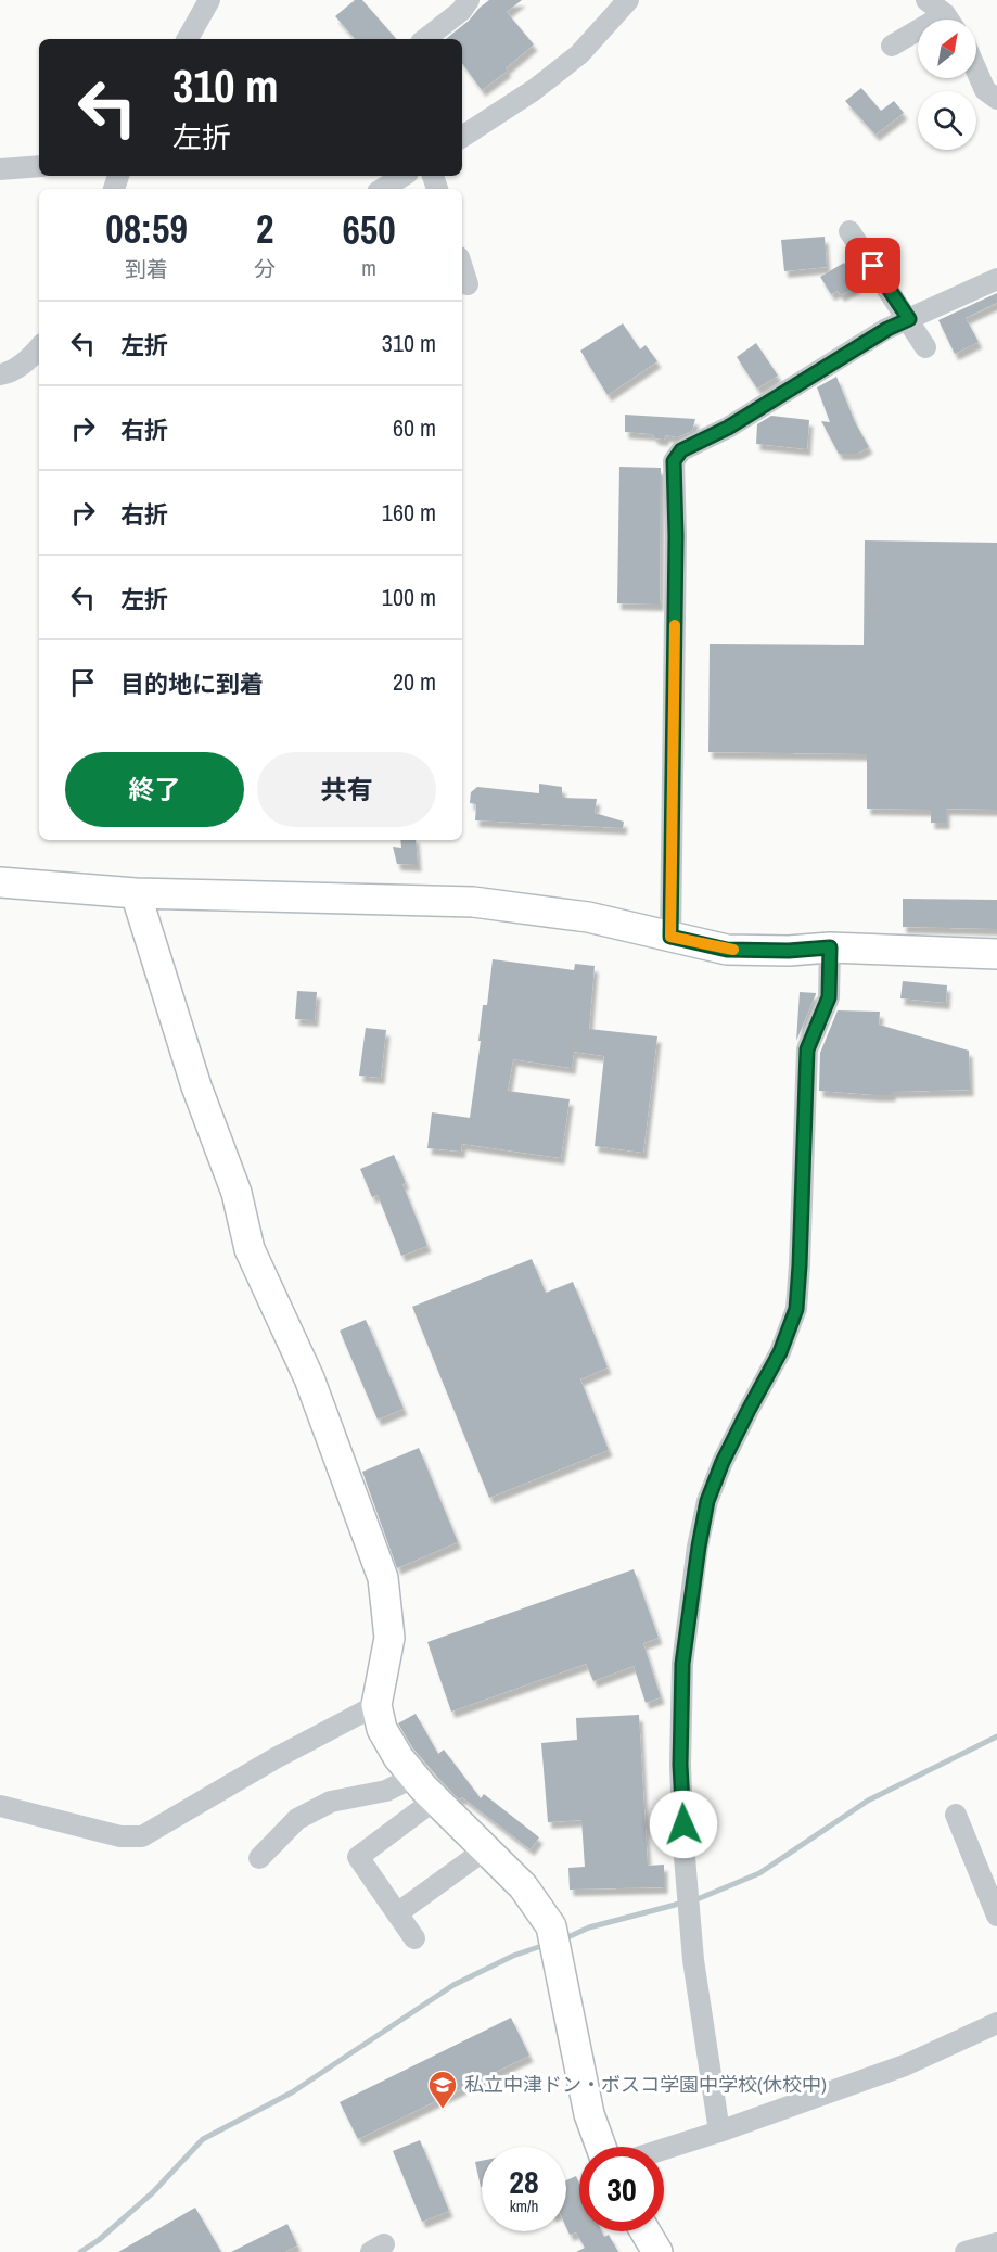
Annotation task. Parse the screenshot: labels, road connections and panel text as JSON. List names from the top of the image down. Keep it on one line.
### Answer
{"places":{"school or university":["私立中津ドン・ボスコ学園中学校(休校中)"]},"north":"top right","page":{"turn":["310 m","左折"],"eta":["08:59","到着","2","分","650","m"],"list":[{"name":"左折","value":"310 m"},{"name":"右折","value":"60 m"},{"name":"右折","value":"160 m"},{"name":"左折","value":"100 m"},{"name":"目的地に到着","value":"20 m"}],"buttons":["終了","共有"],"speed":"28 km/h","limit":"30"}}
